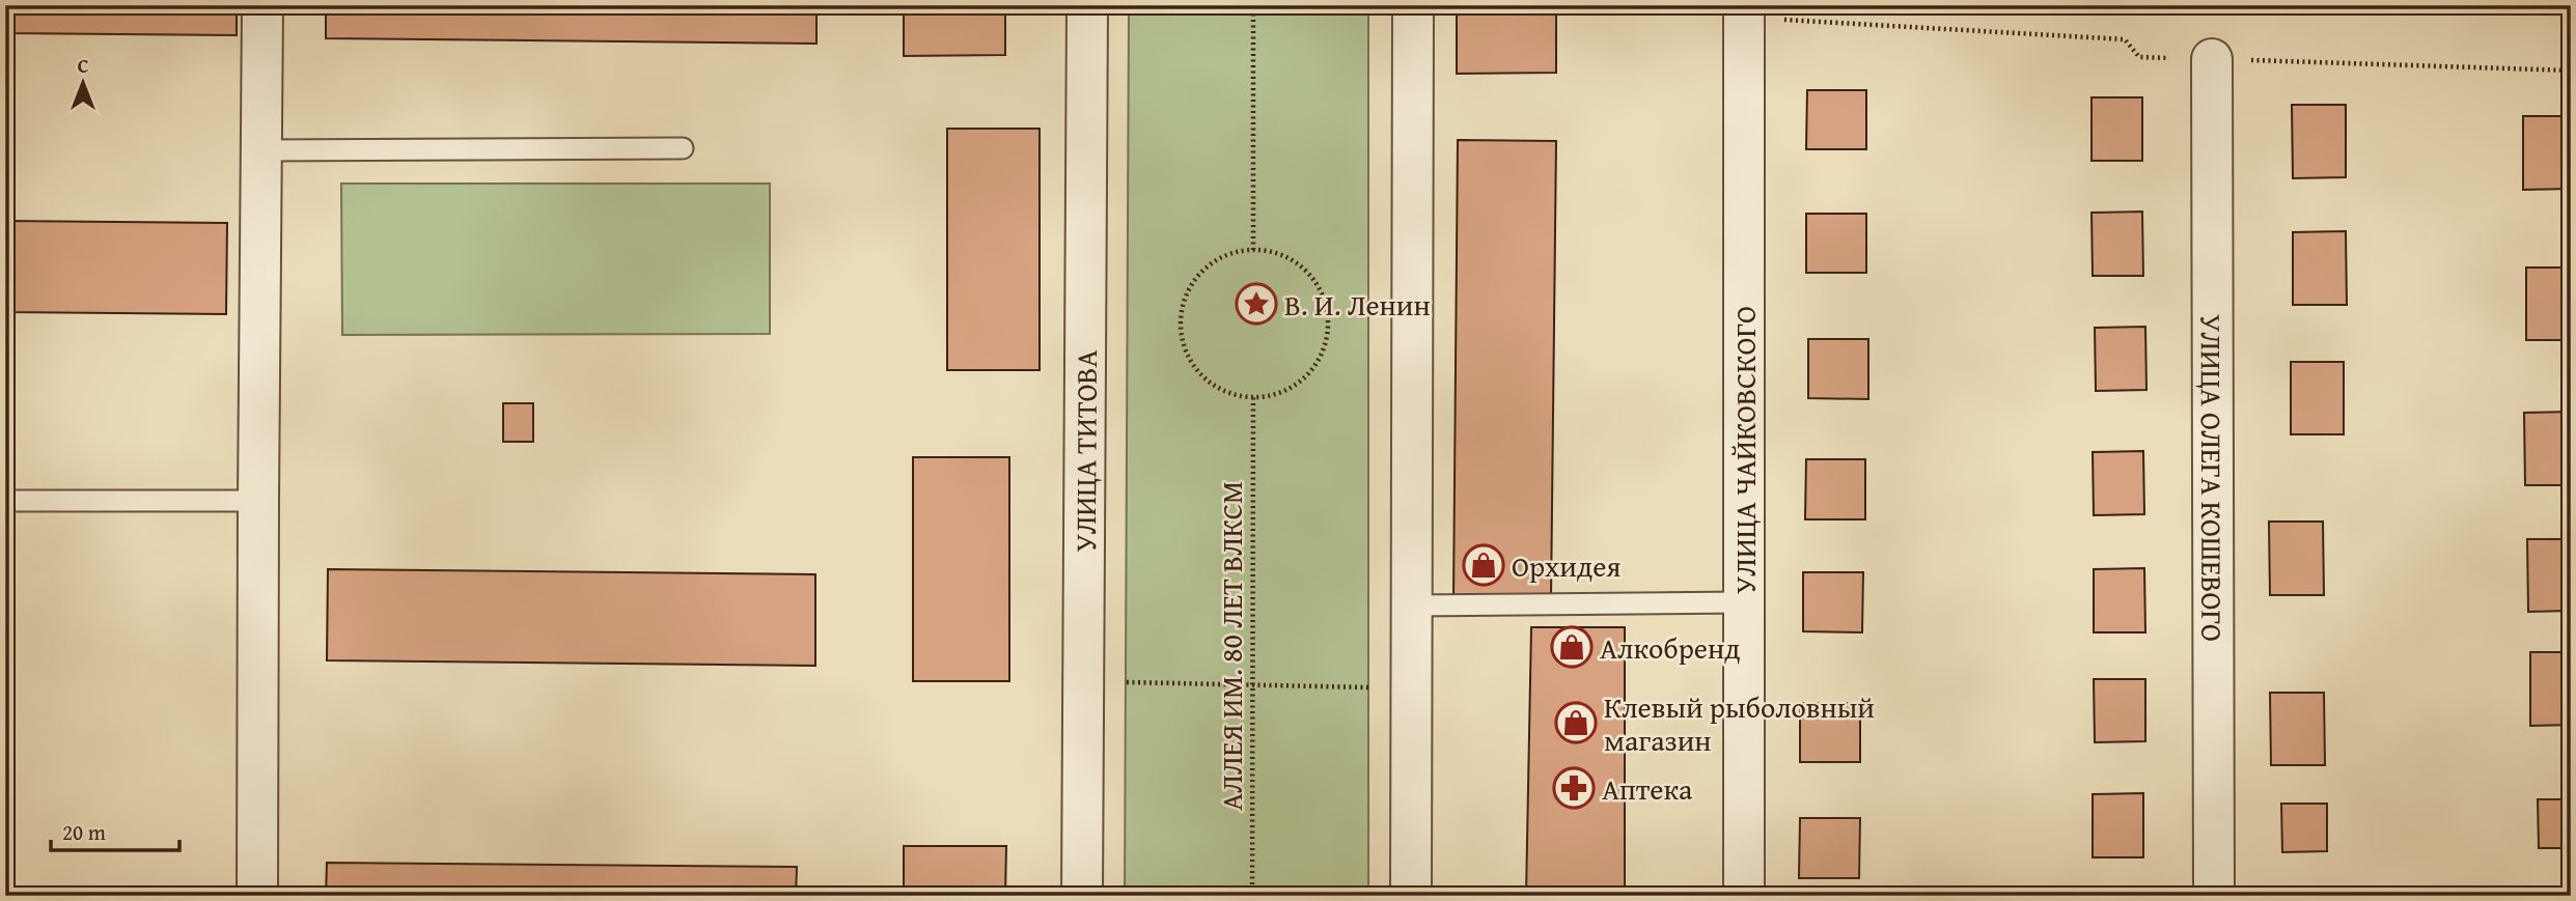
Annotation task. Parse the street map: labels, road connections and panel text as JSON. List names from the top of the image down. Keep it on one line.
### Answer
{"streets":{"street":["УЛИЦА ТИТОВА","УЛИЦА ЧАЙКОВСКОГО","УЛИЦА ОЛЕГА КОШЕВОГО"],"path":["АЛЛЕЯ ИМ. 80 ЛЕТ ВЛКСМ"]},"places":{"place":["В. И. Ленин"],"shop":["Орхидея","Алкобренд","Клевый рыболовный магазин"],"pharmacy":["Аптека"]},"scale_bar":"20 m","north":"top"}
